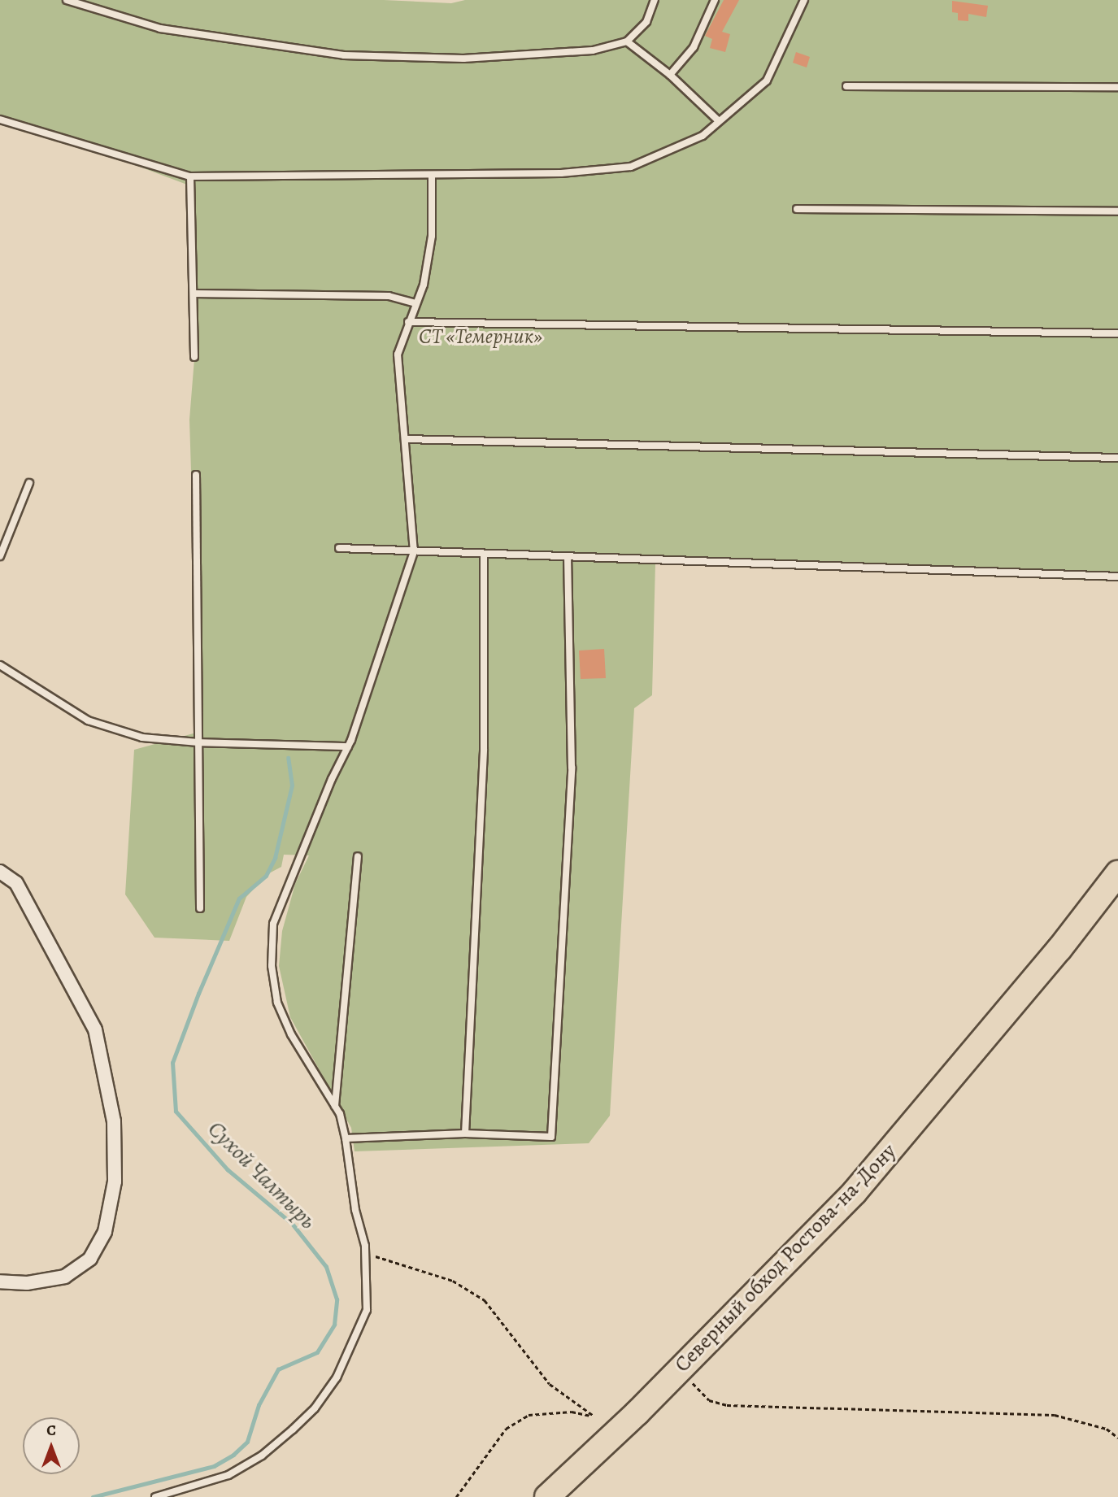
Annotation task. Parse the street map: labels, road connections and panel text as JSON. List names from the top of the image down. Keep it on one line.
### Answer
{"streets":{"highway":["Северный обход Ростова-на-Дону"]},"water":["Сухой Чалтырь"],"parks":["СТ «Темерник»"],"north":"top"}
